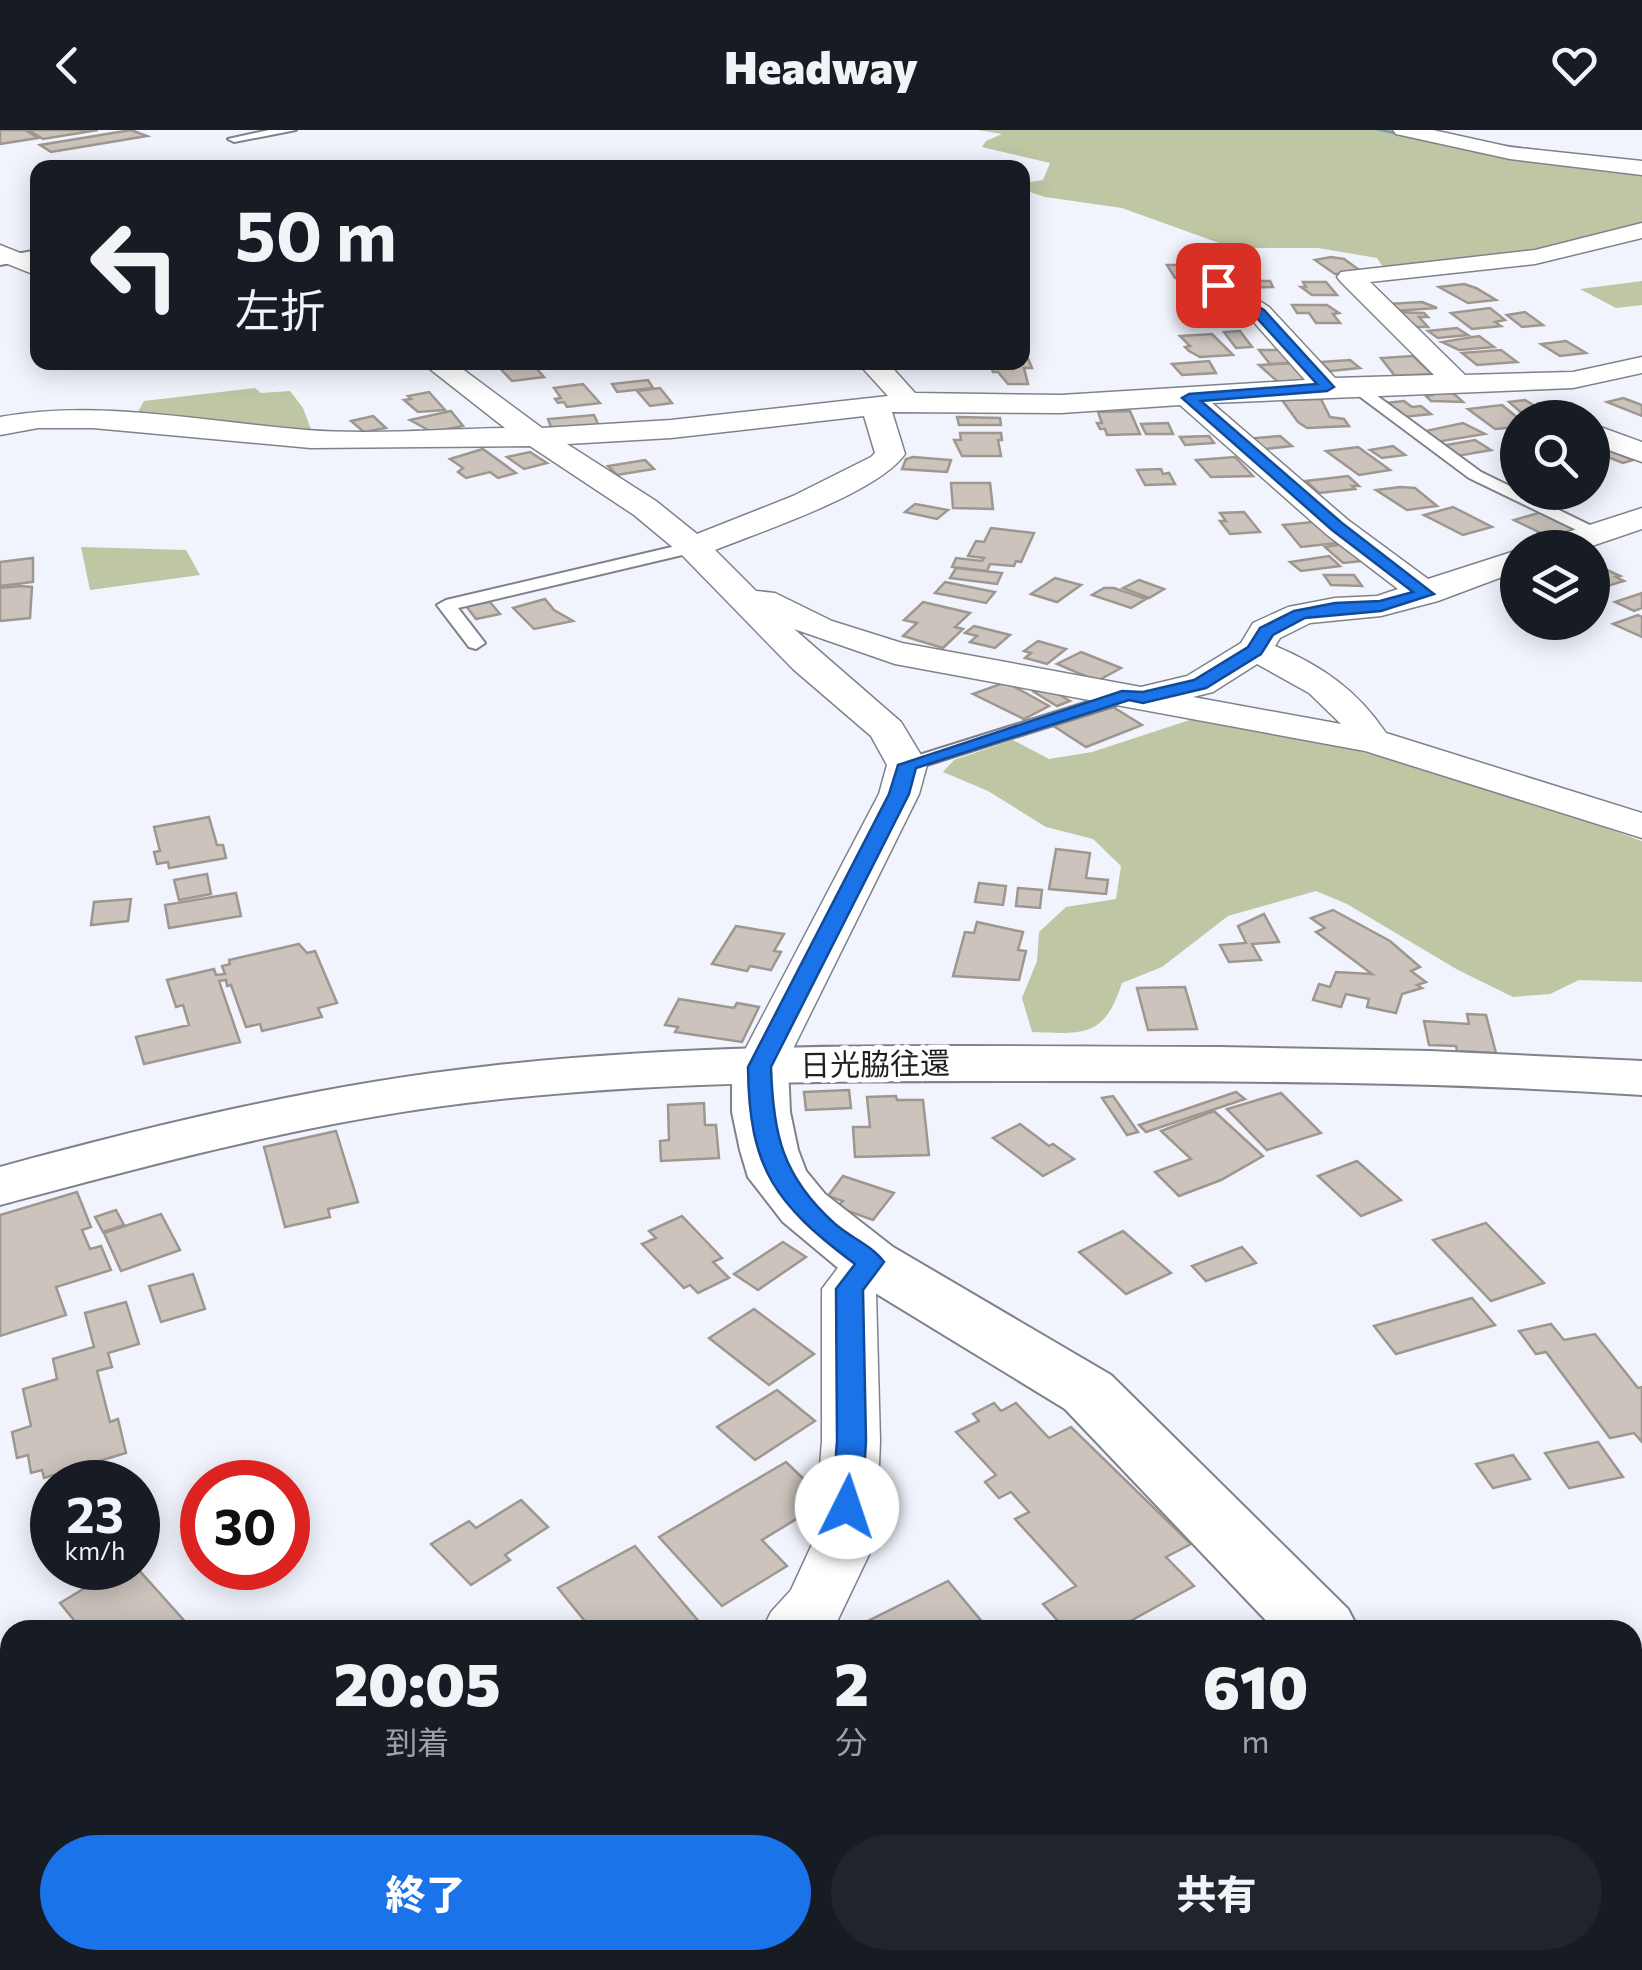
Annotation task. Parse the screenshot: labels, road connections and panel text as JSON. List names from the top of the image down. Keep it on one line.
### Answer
{"streets":{"main road":["日光脇往還"]},"page":{"header":"Headway","turn":["50 m","左折"],"speed":"23 km/h","limit":"30","eta":["20:05","到着","2","分","610","m"],"buttons":["終了","共有"]}}
